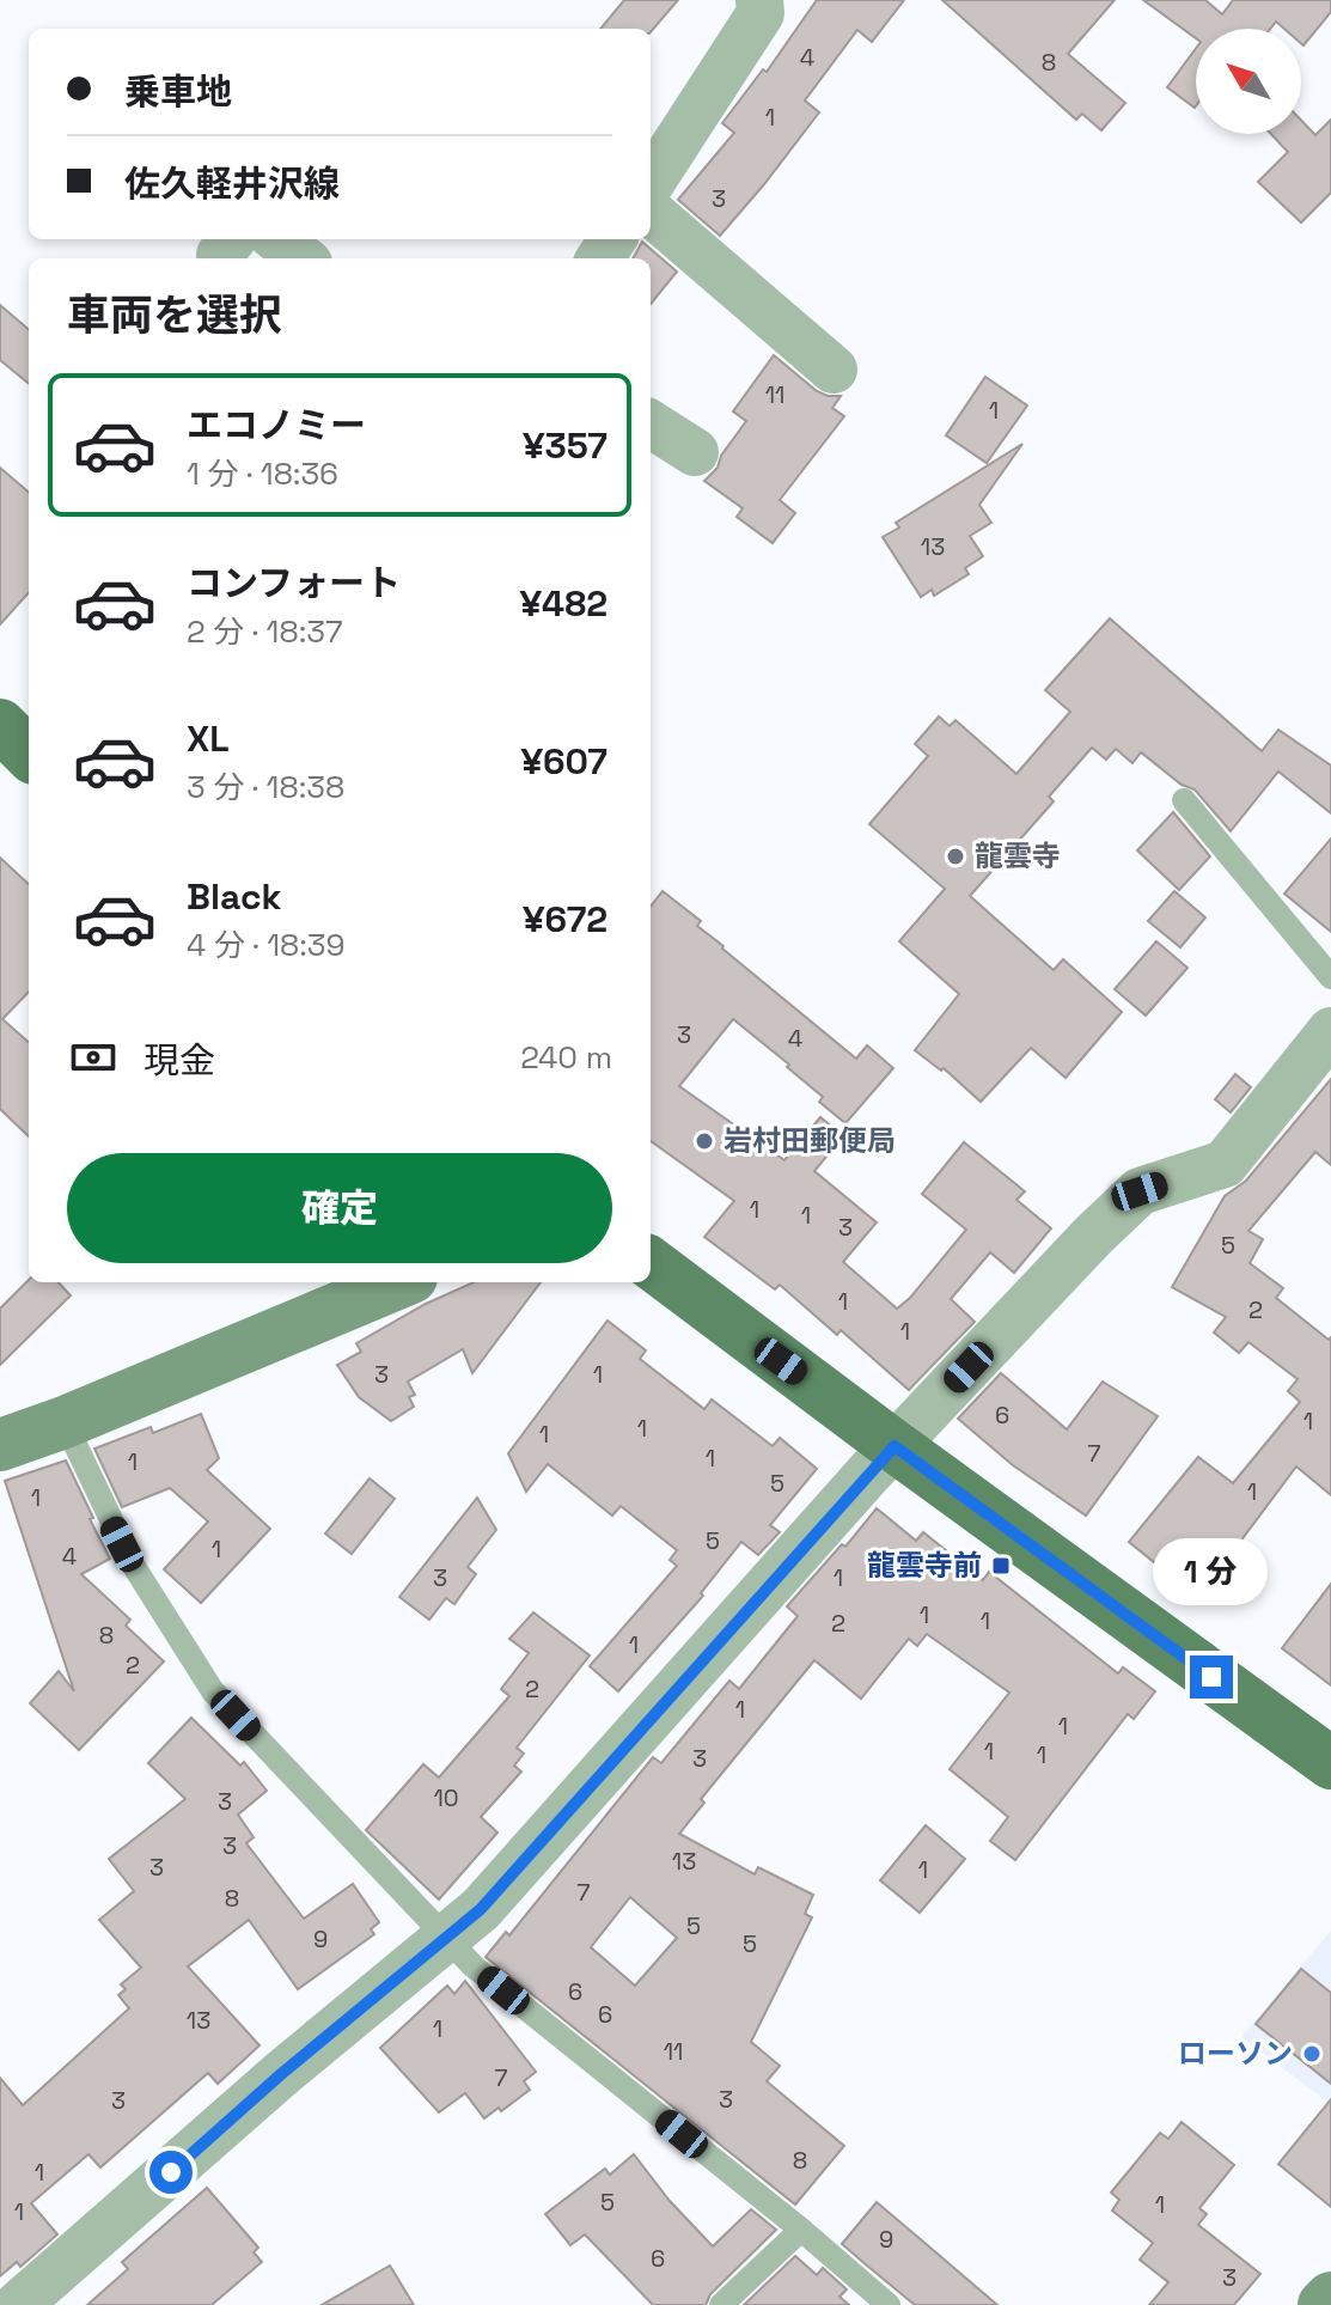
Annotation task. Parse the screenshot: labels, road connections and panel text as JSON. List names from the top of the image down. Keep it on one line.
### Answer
{"places":{"other":["龍雲寺","岩村田郵便局","ローソン"],"transit":["龍雲寺前"]},"house_numbers":["4","8","1","3","11","1","13","3","4","1","1","3","5","1","2","1","3","1","6","1","1","1","7","1","1","5","1","1","5","1","4","3","1","1","1","2","8","1","2","2","1","1","1","1","3","10","3","3","13","3","1","7","8","5","9","5","6","6","13","1","11","7","3","3","8","1","5","1","1","9","6","3"],"north":"top left","page":{"banner":["乗車地","佐久軽井沢線"],"heading":"車両を選択","list":[{"name":"エコノミー","note":"1 分 · 18:36","value":"¥357"},{"name":"コンフォート","note":"2 分 · 18:37","value":"¥482"},{"name":"XL","note":"3 分 · 18:38","value":"¥607"},{"name":"Black","note":"4 分 · 18:39","value":"¥672"}],"pay":["現金","240 m"],"buttons":"確定","bubble":"1 分"}}
